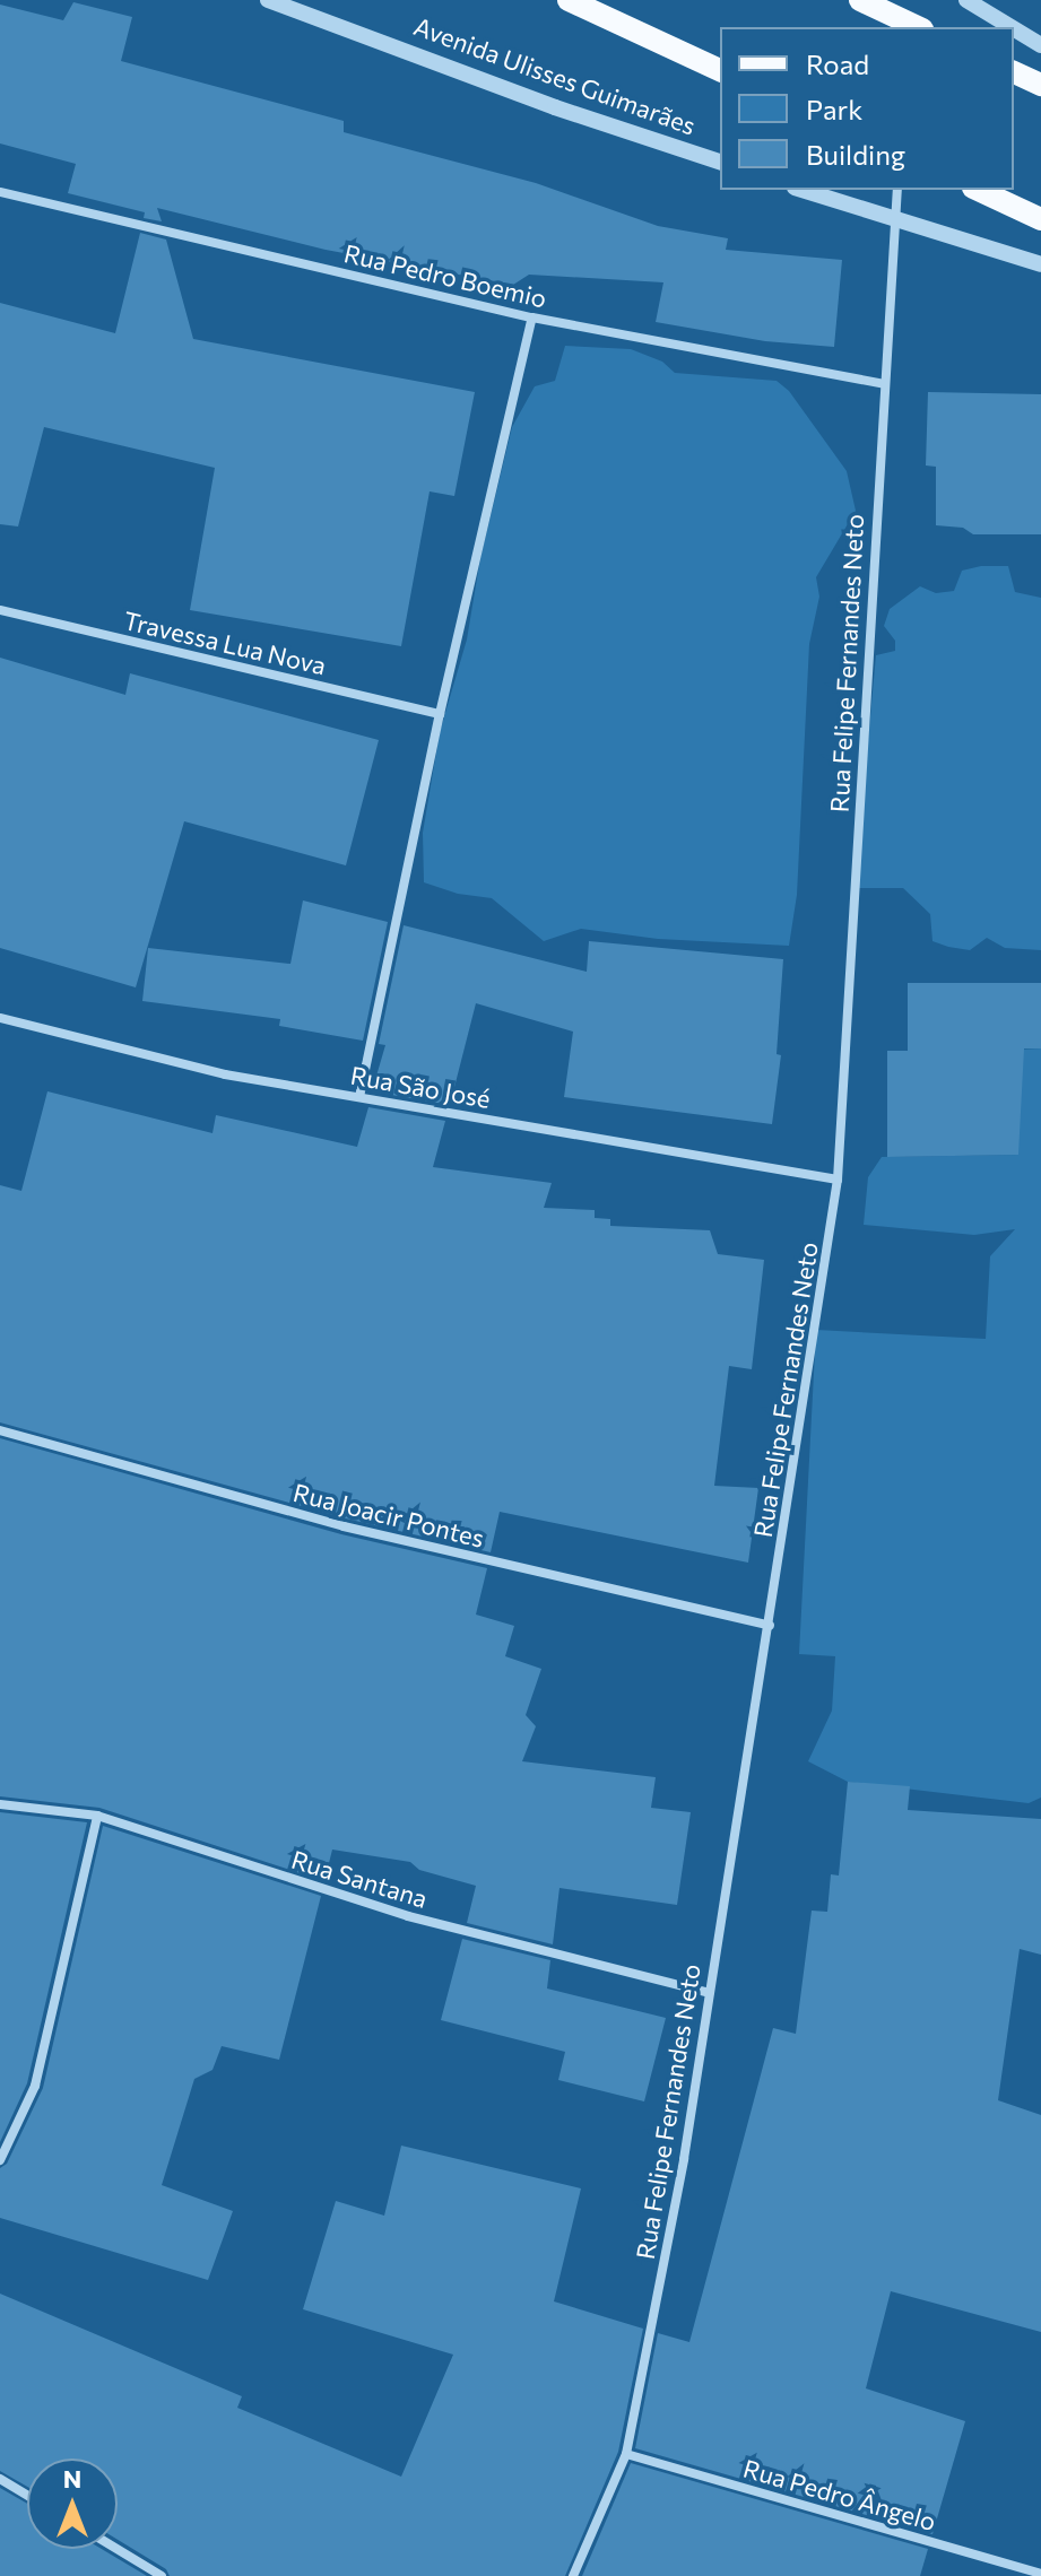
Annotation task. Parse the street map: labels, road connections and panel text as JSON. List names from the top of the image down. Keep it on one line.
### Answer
{"streets":{"street":["Avenida Ulisses Guimarães","Rua Pedro Boemio","Travessa Lua Nova","Rua Felipe Fernandes Neto","Rua São José","Rua Joacir Pontes","Rua Santana","Rua Pedro Ângelo"]},"crossings":[["Rua Pedro Boemio","Rua Felipe Fernandes Neto"],["Rua Felipe Fernandes Neto","Rua São José"],["Rua Felipe Fernandes Neto","Rua Joacir Pontes"],["Rua Felipe Fernandes Neto","Rua Santana"],["Rua Felipe Fernandes Neto","Rua Pedro Ângelo"]],"legend":["Road","Park","Building"],"north":"top"}
